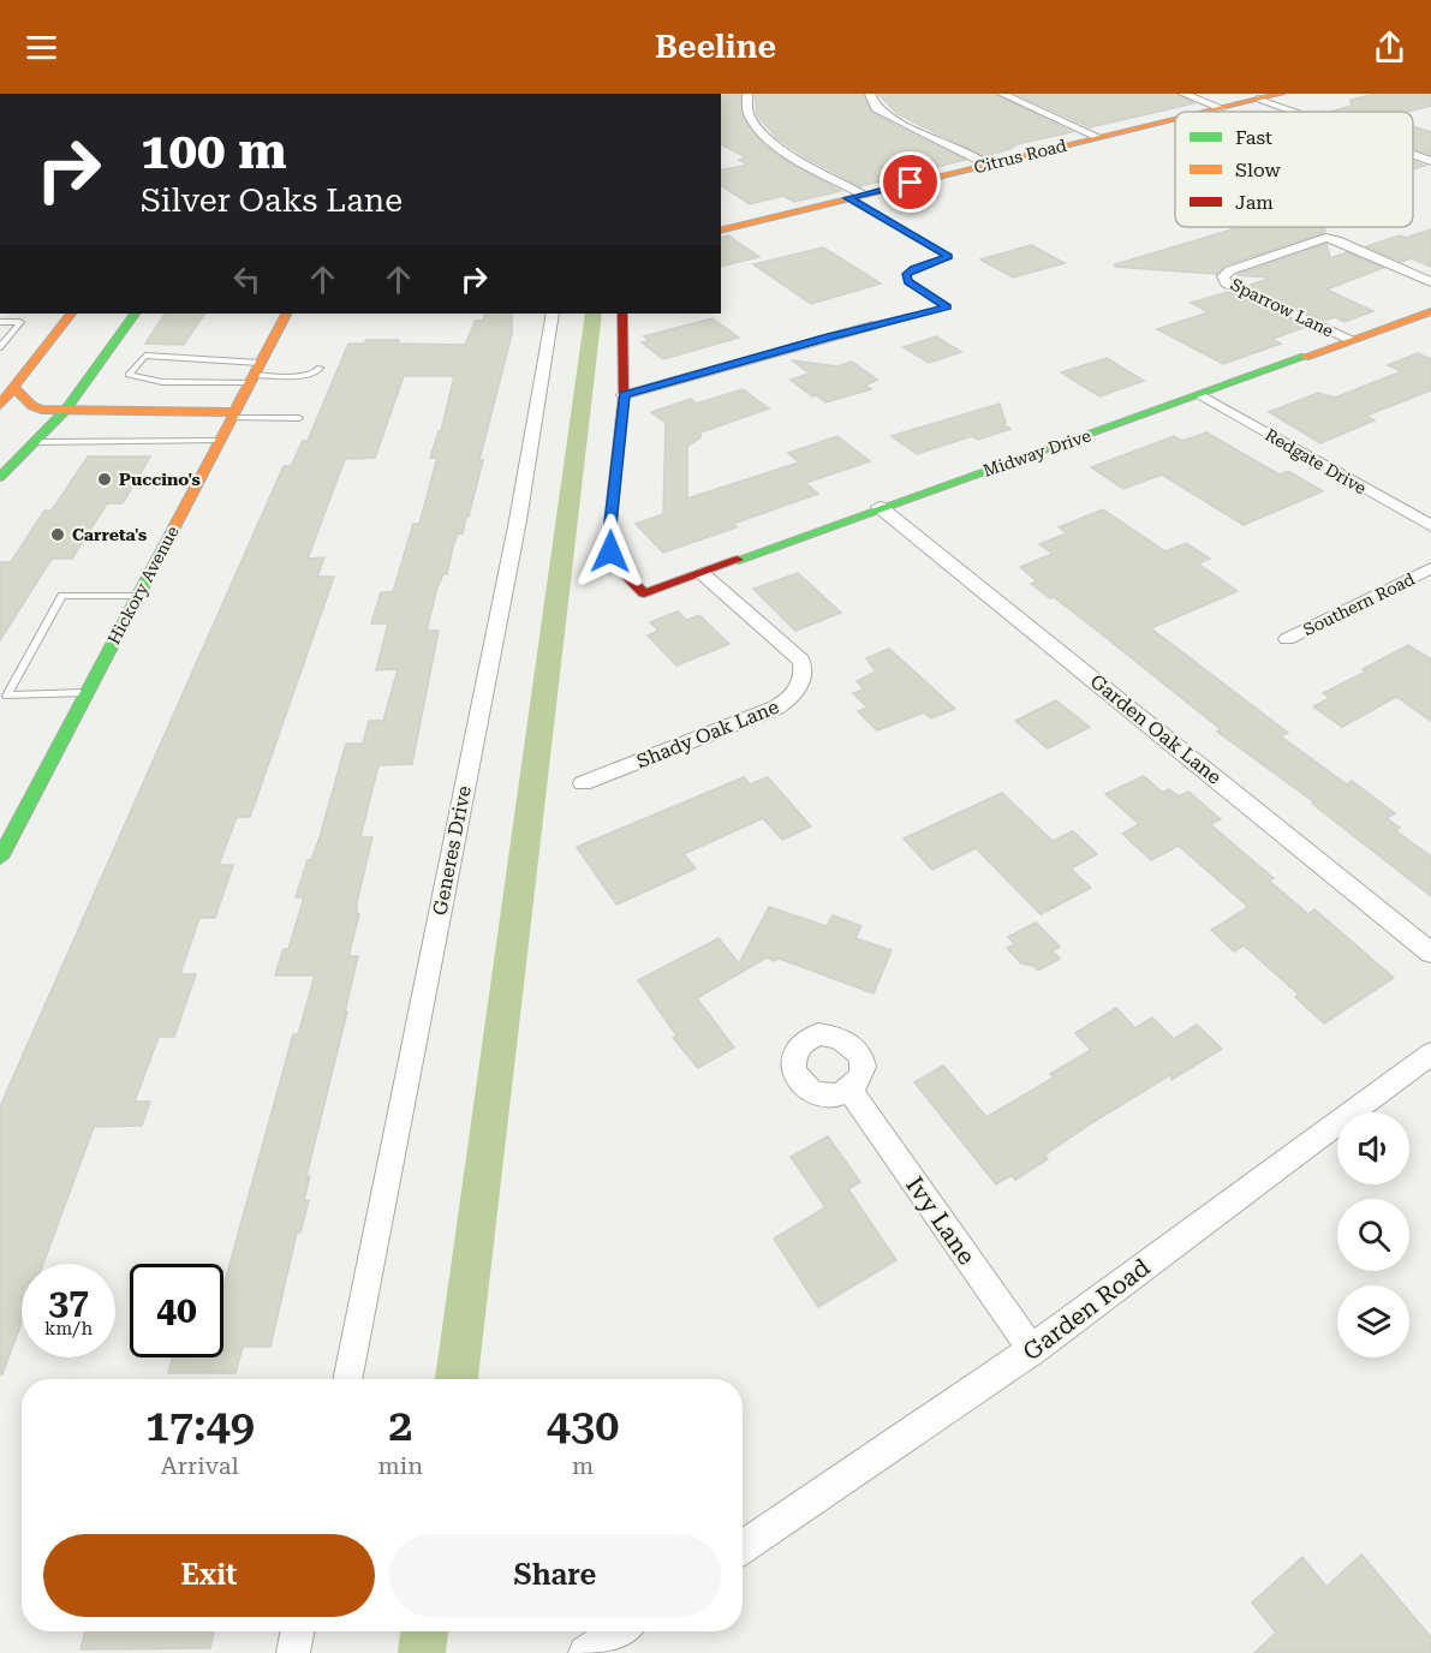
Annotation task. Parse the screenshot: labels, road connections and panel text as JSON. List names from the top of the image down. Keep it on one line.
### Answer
{"streets":{"street":["Citrus Road","Sparrow Lane","Midway Drive","Redgate Drive","Hickory Avenue","Southern Road","Garden Oak Lane","Shady Oak Lane","Generes Drive","Ivy Lane","Garden Road"]},"crossings":[["Sparrow Lane","Midway Drive"],["Midway Drive","Redgate Drive"],["Midway Drive","Garden Oak Lane"],["Midway Drive","Shady Oak Lane"],["Ivy Lane","Garden Road"]],"places":["Puccino's","Carreta's"],"legend":["Fast","Slow","Jam"],"page":{"header":"Beeline","turn":["100 m","Silver Oaks Lane"],"speed":"37 km/h","limit":"40","eta":["17:49","Arrival","2","min","430","m"],"buttons":["Exit","Share"]}}
